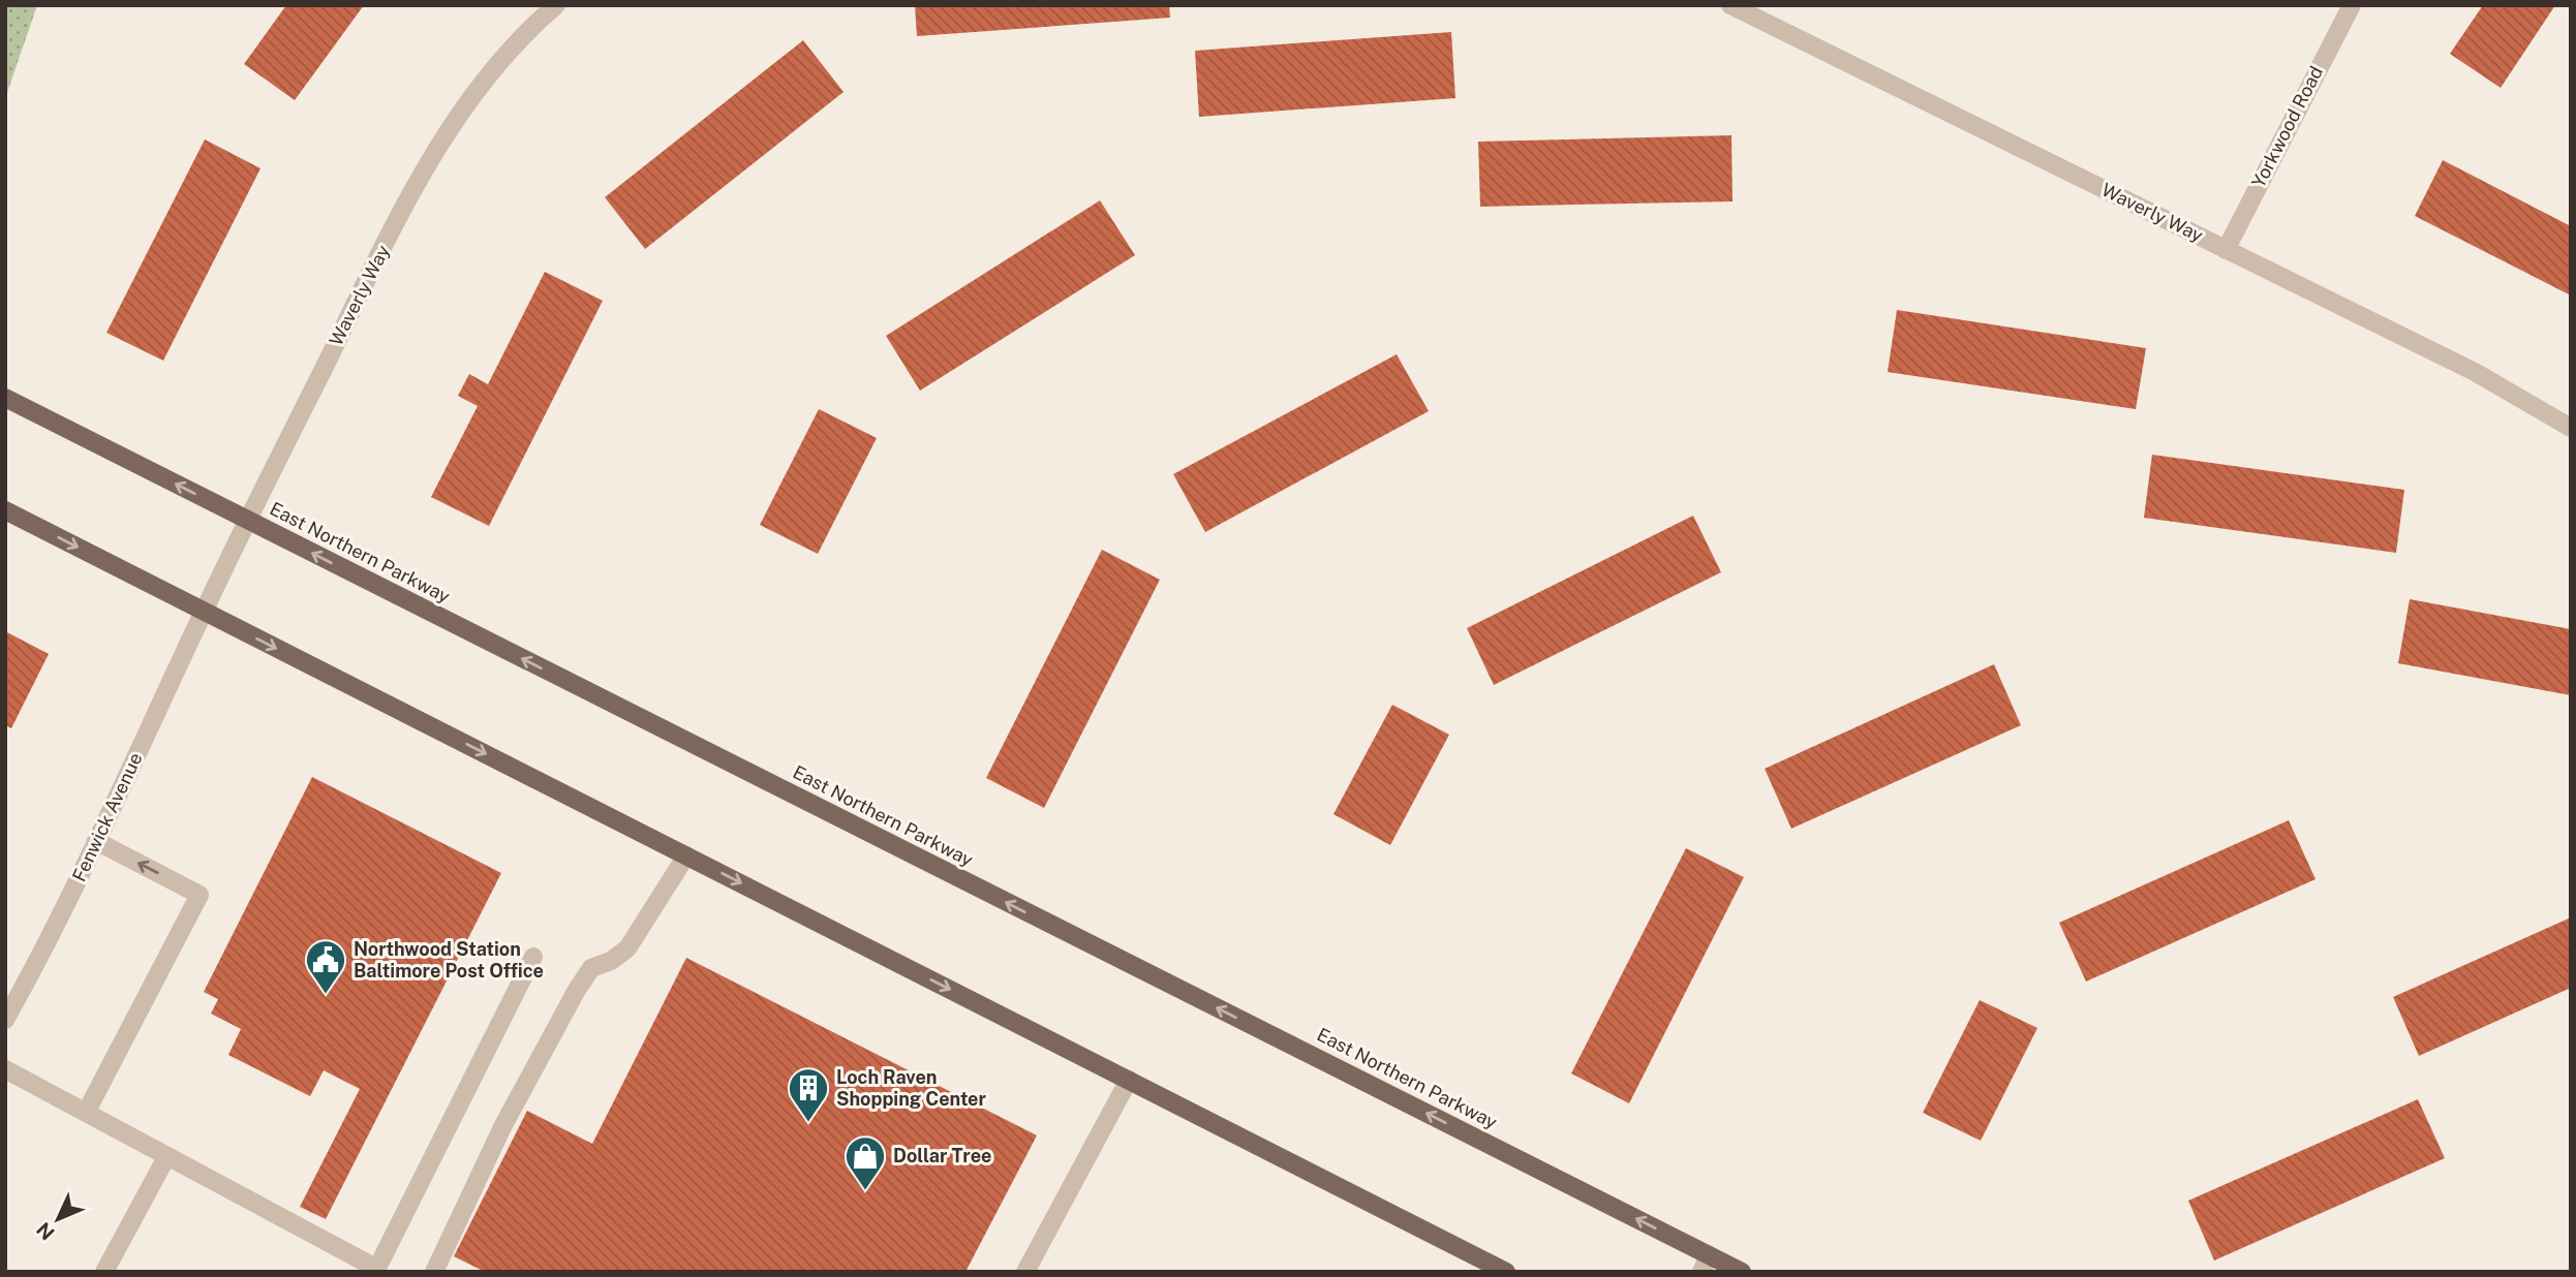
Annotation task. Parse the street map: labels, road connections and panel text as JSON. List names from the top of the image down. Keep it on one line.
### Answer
{"streets":{"main road":["East Northern Parkway"],"street":["Yorkwood Road","Waverly Way","Fenwick Avenue"]},"crossings":[["Yorkwood Road","Waverly Way"],["Waverly Way","East Northern Parkway"],["Waverly Way","Fenwick Avenue"]],"places":{"public building":["Northwood Station Baltimore Post Office"],"building":["Loch Raven Shopping Center"],"shop":["Dollar Tree"]},"north":"bottom left"}
